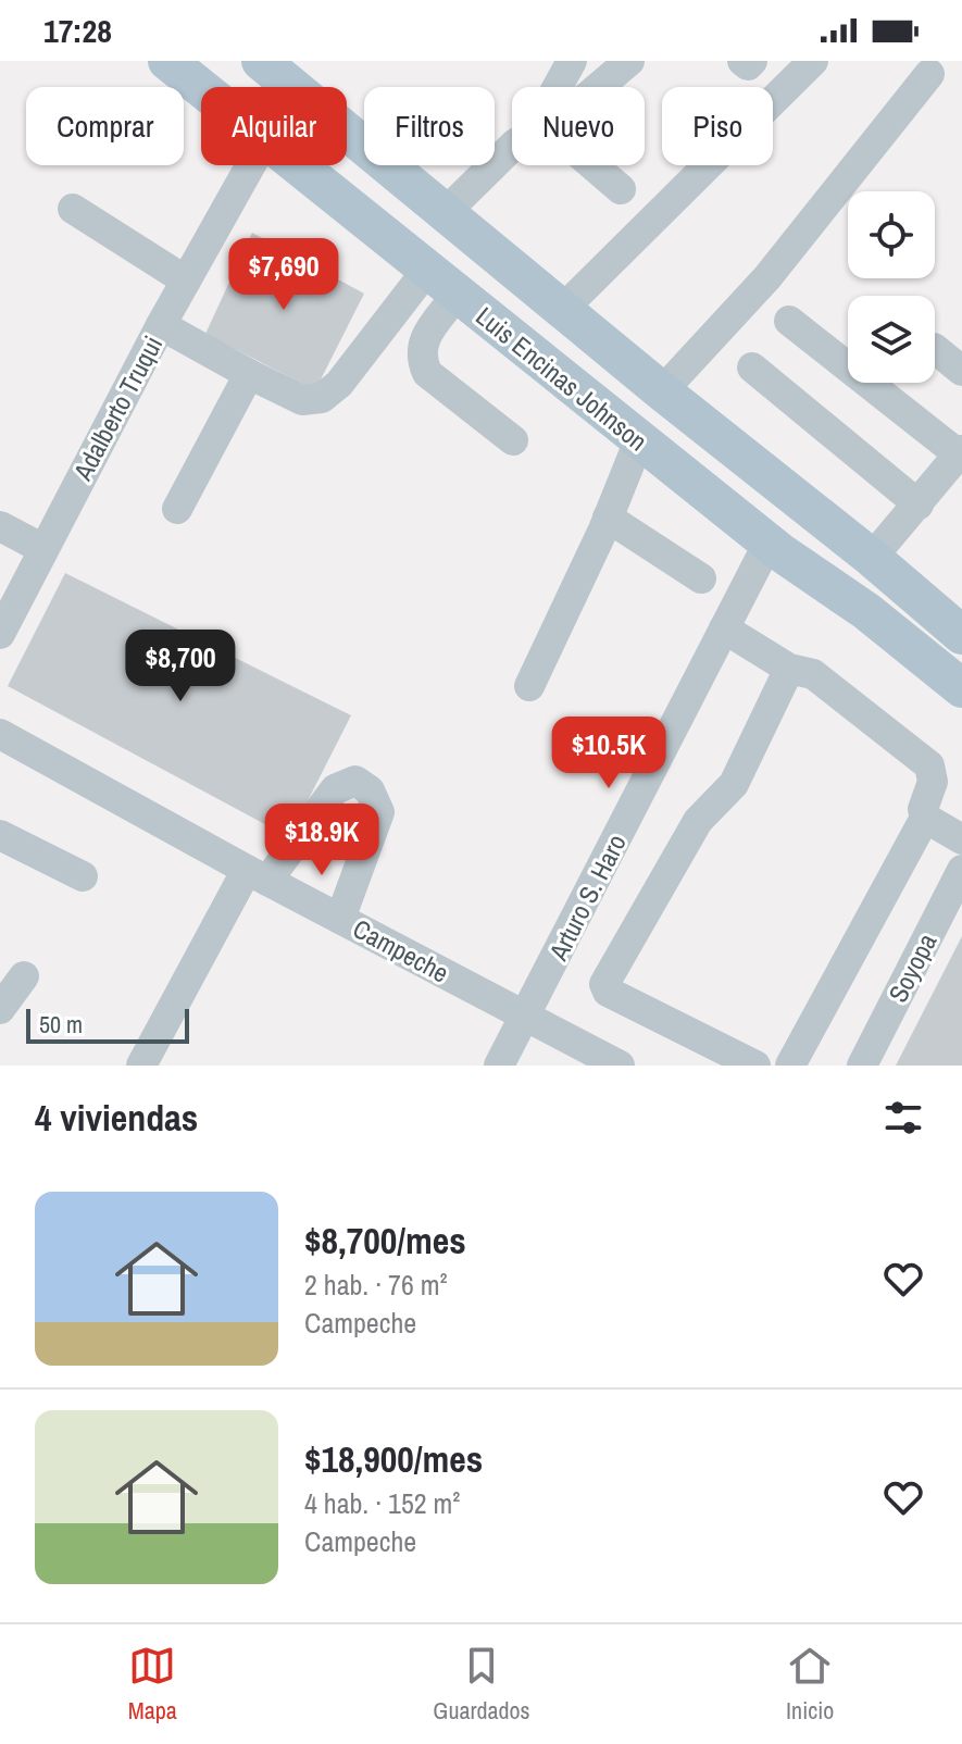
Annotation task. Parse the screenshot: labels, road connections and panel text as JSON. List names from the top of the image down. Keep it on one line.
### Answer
{"streets":{"main road":["Luis Encinas Johnson"],"street":["Adalberto Truqui","Arturo S. Haro","Campeche","Soyopa"]},"crossings":[["Luis Encinas Johnson","Arturo S. Haro"],["Arturo S. Haro","Campeche"]],"scale_bar":"50 m","page":{"status":"17:28","chip":["Comprar","Alquilar","Filtros","Nuevo","Piso"],"price":["$7,690","$8,700","$10.5K","$18.9K"],"scale":"50 m","heading":"4 viviendas","list":[{"name":"$8,700/mes","note":"2 hab. · 76 m² · Campeche"},{"name":"$18,900/mes","note":"4 hab. · 152 m² · Campeche"}],"tabs":["Mapa","Guardados","Inicio"]}}
